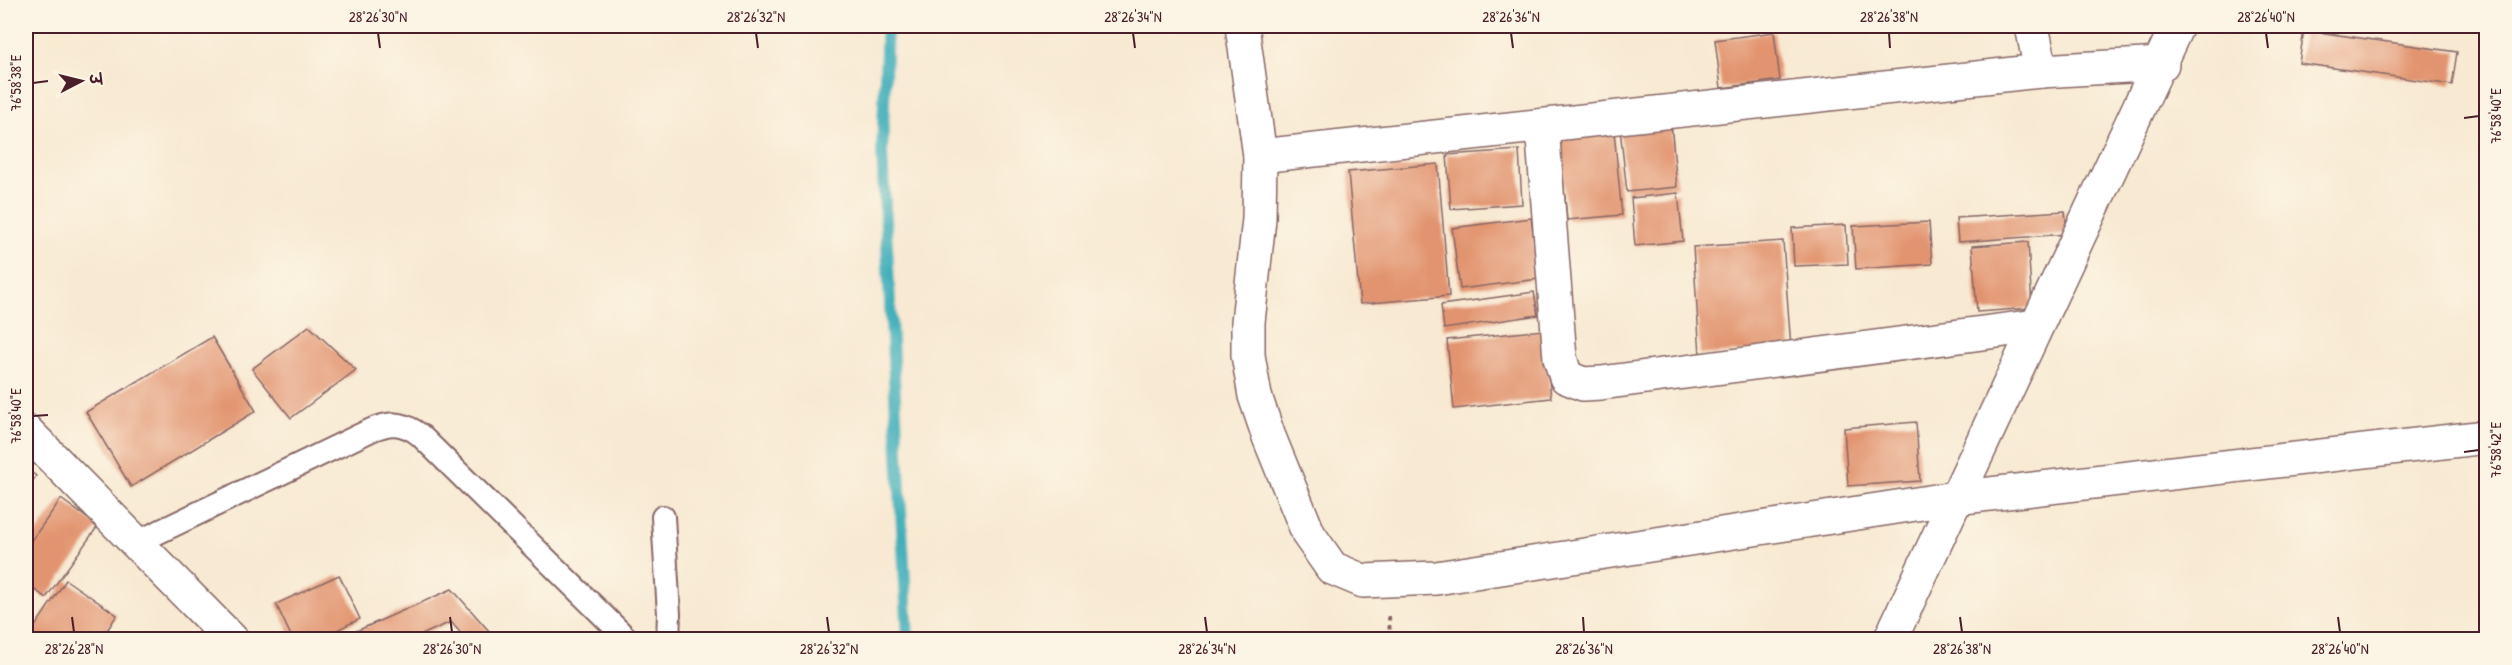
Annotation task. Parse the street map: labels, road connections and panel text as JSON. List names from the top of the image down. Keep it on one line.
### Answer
{"north":"right","coordinates":["28°26'30\"N","28°26'32\"N","28°26'34\"N","28°26'36\"N","28°26'38\"N","28°26'40\"N","76°58'38\"E","76°58'40\"E","76°58'42\"E","28°26'28\"N"]}
